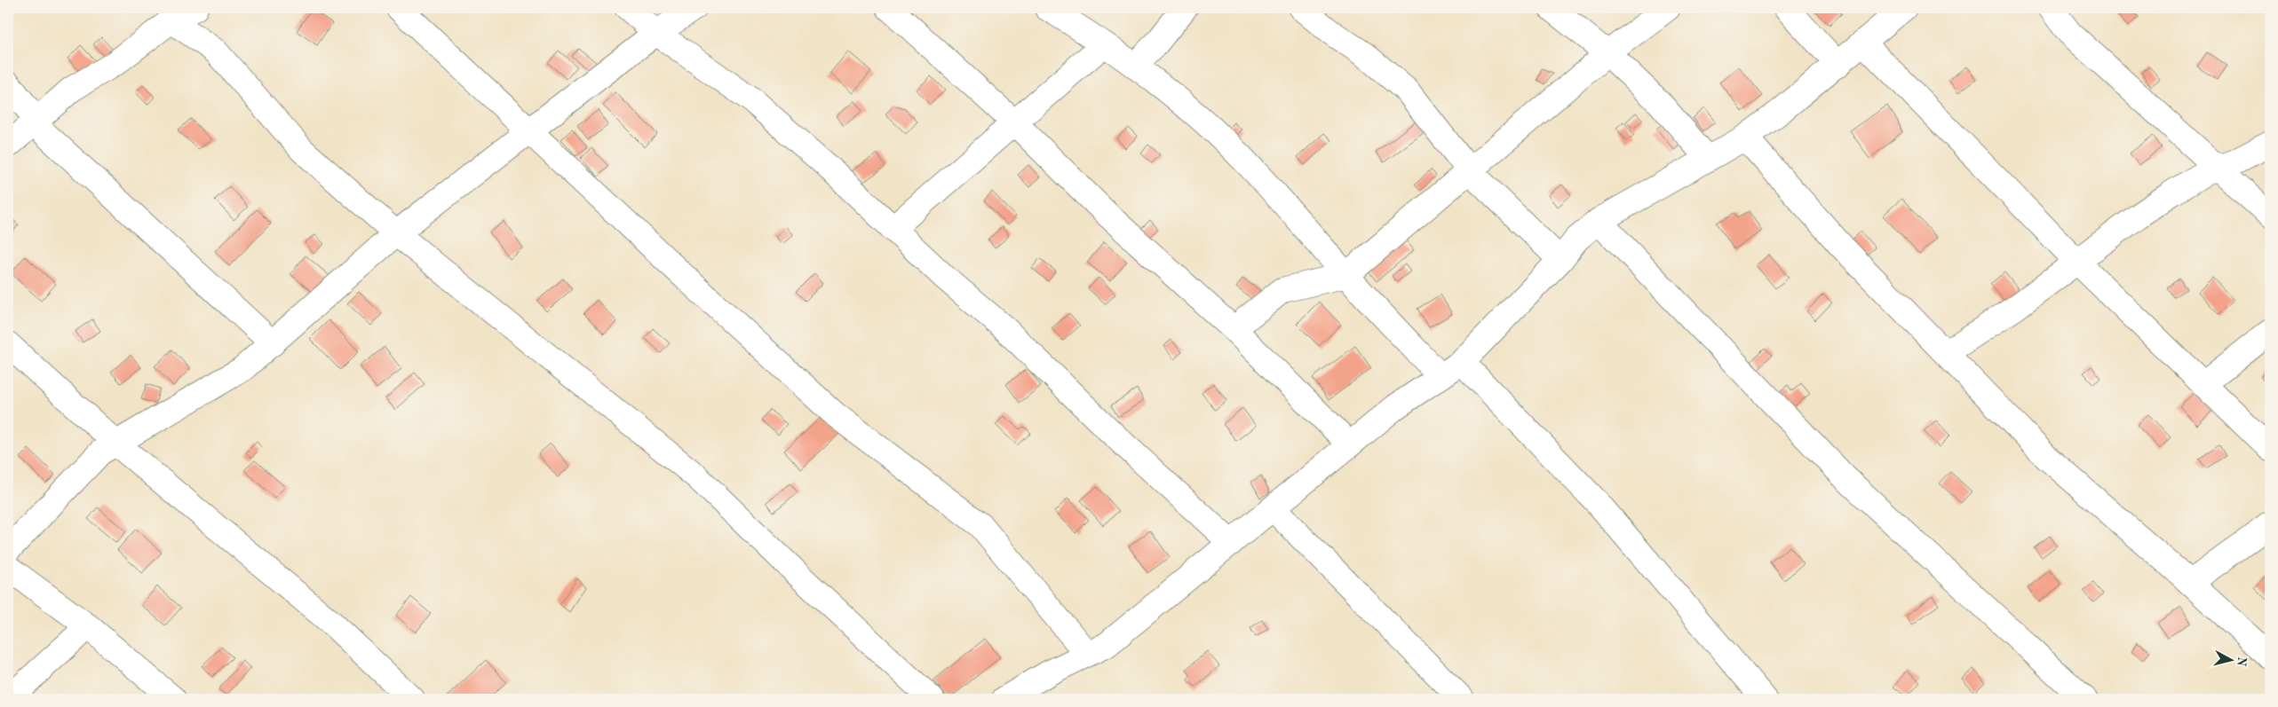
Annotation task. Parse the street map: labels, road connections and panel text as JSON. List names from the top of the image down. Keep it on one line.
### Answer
{"north":"right"}
